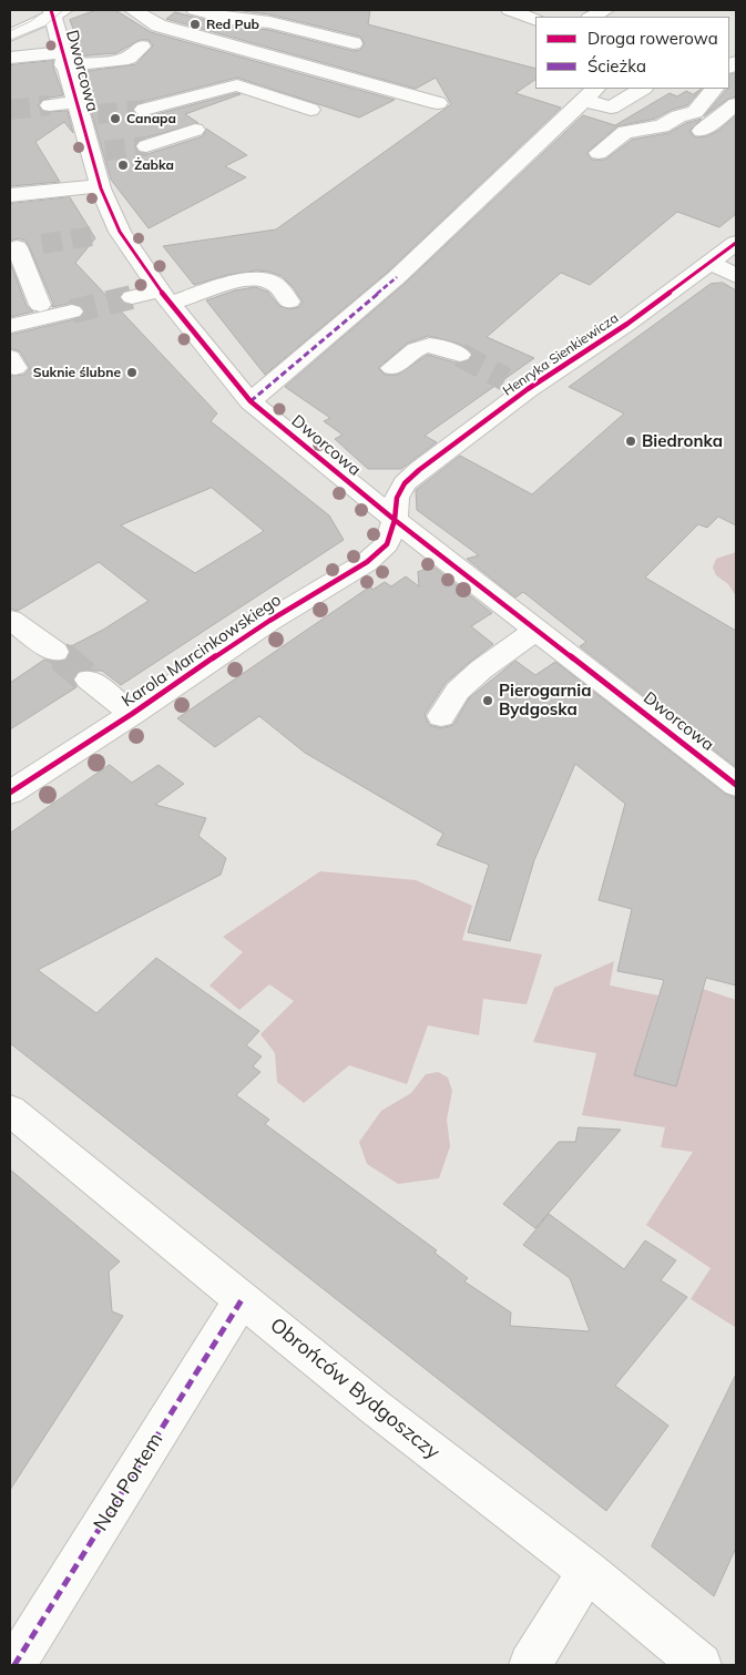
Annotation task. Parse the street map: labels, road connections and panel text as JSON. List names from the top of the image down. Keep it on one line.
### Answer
{"streets":{"street":["Dworcowa","Henryka Sienkiewicza","Karola Marcinkowskiego","Obrońców Bydgoszczy","Nad Portem"]},"crossings":[["Dworcowa","Henryka Sienkiewicza"],["Dworcowa","Karola Marcinkowskiego"],["Henryka Sienkiewicza","Karola Marcinkowskiego"],["Obrońców Bydgoszczy","Nad Portem"]],"places":["Red Pub","Canapa","Żabka","Suknie ślubne","Biedronka","Pierogarnia Bydgoska"],"legend":["Droga rowerowa","Ścieżka"]}
